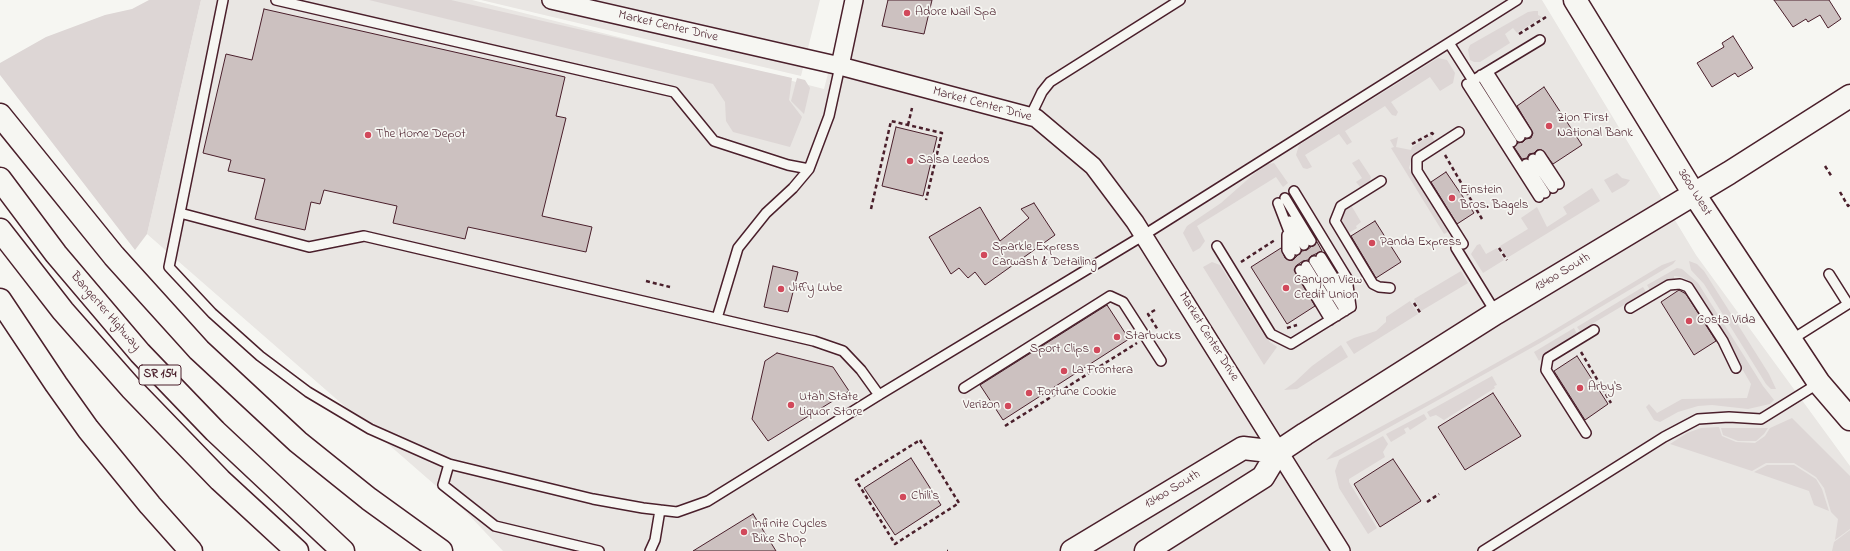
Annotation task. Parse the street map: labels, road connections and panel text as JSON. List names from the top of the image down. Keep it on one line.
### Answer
{"streets":{"main road":["3600 West","13400 South","Bangerter Highway","SR 154"],"street":["Market Center Drive"]},"crossings":[["Market Center Drive","13400 South"],["3600 West","13400 South"]],"places":["Adore Nail Spa","Zion First National Bank","The Home Depot","Salsa Leedos","Einstein Bros. Bagels","Panda Express","Sparkle Express Carwash & Detailing","Canyon View Credit Union","Jiffy Lube","Costa Vida","Starbucks","Sport Clips","La Frontera","Arby's","Fortune Cookie","Utah State Liquor Store","Verizon","Chili's","Infinite Cycles Bike Shop"]}
